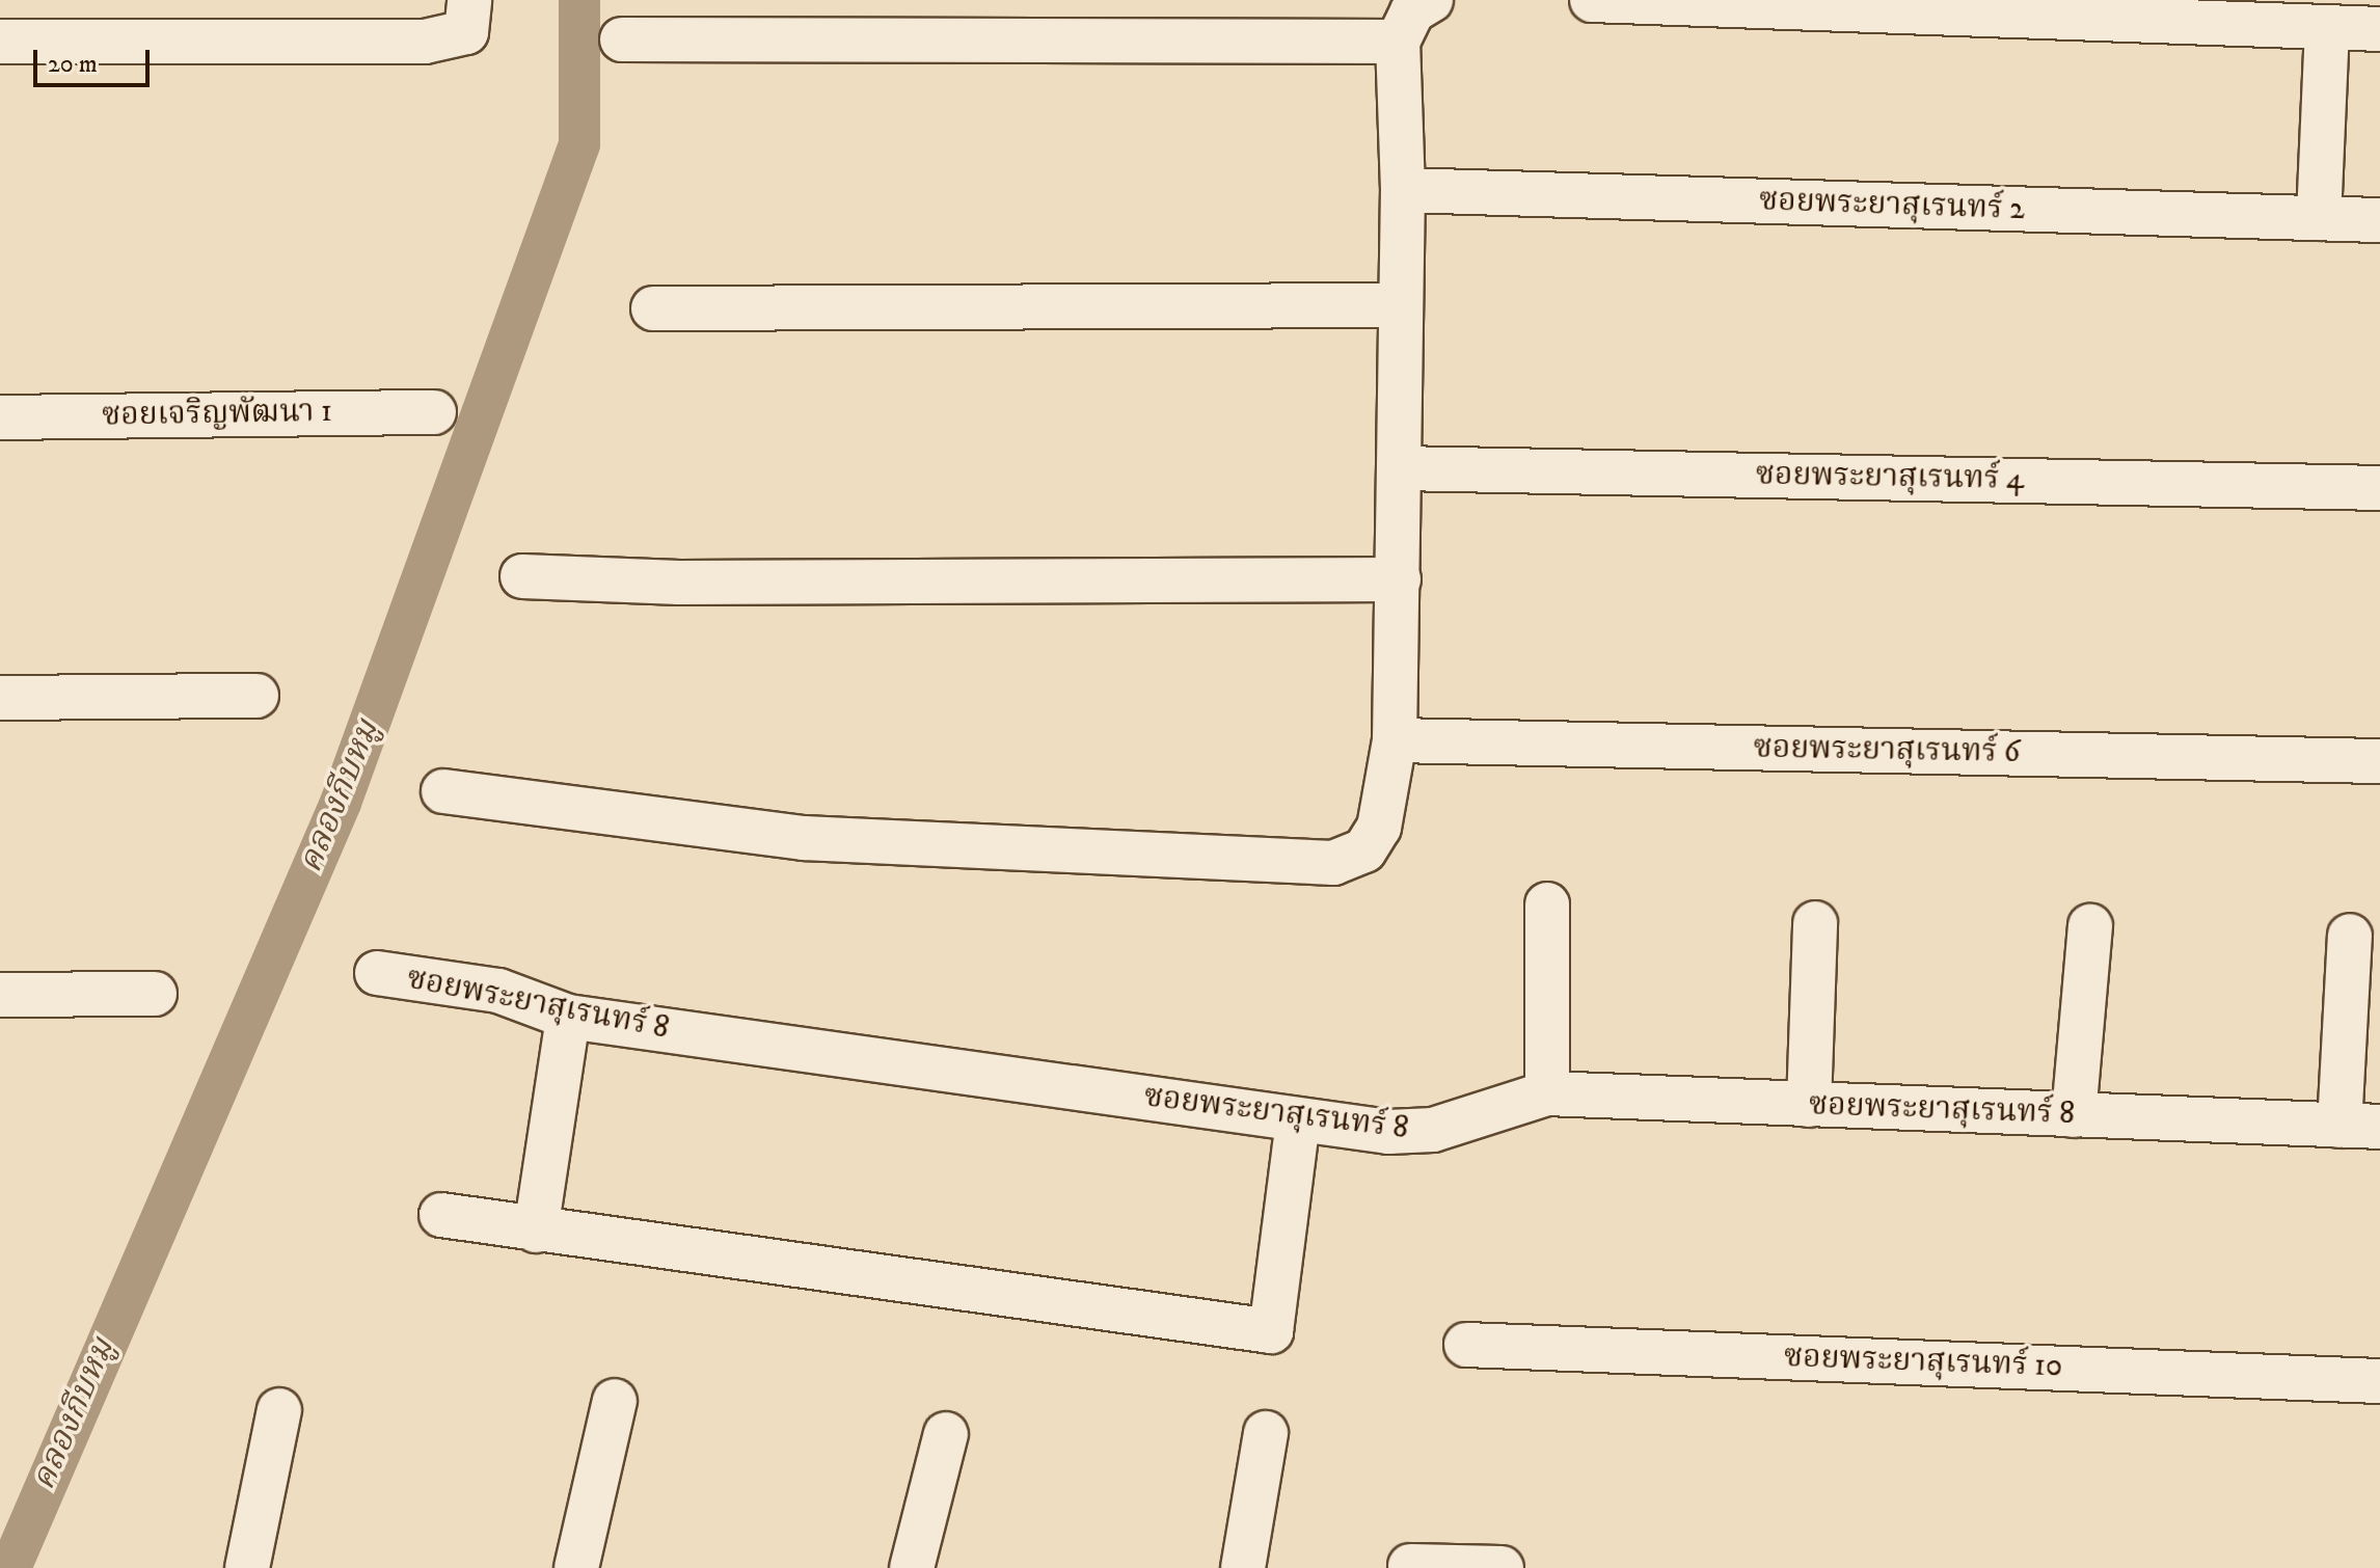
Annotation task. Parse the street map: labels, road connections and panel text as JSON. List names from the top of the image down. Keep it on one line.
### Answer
{"streets":{"street":["ซอยพระยาสุเรนทร์ 2","ซอยเจริญพัฒนา 1","ซอยพระยาสุเรนทร์ 4","ซอยพระยาสุเรนทร์ 6","ซอยพระยาสุเรนทร์ 8","ซอยพระยาสุเรนทร์ 10"]},"water":["คลองกีบหมู"],"scale_bar":"20 m"}
